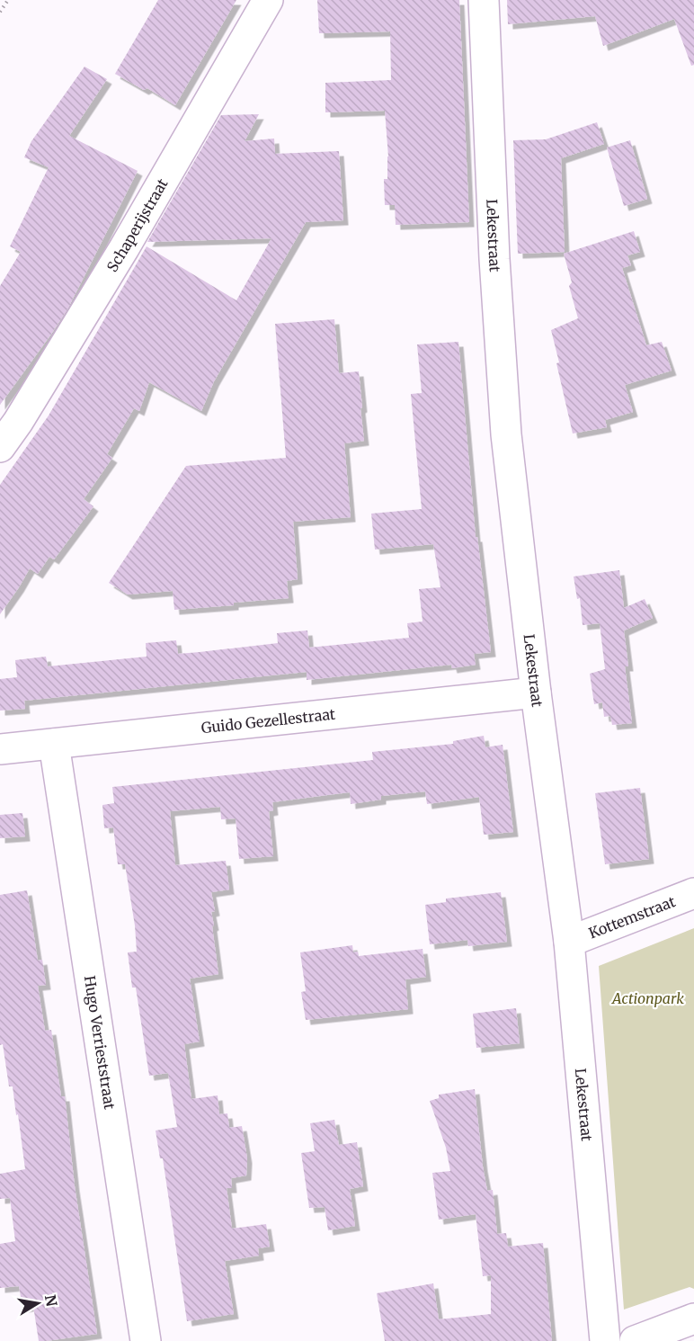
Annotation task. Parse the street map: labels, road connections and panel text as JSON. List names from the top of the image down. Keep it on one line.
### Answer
{"streets":{"street":["Schaperijstraat","Lekestraat","Guido Gezellestraat","Kottemstraat","Hugo Verrieststraat"]},"crossings":[["Lekestraat","Guido Gezellestraat"],["Lekestraat","Kottemstraat"],["Guido Gezellestraat","Hugo Verrieststraat"]],"parks":["Actionpark"],"north":"right"}
